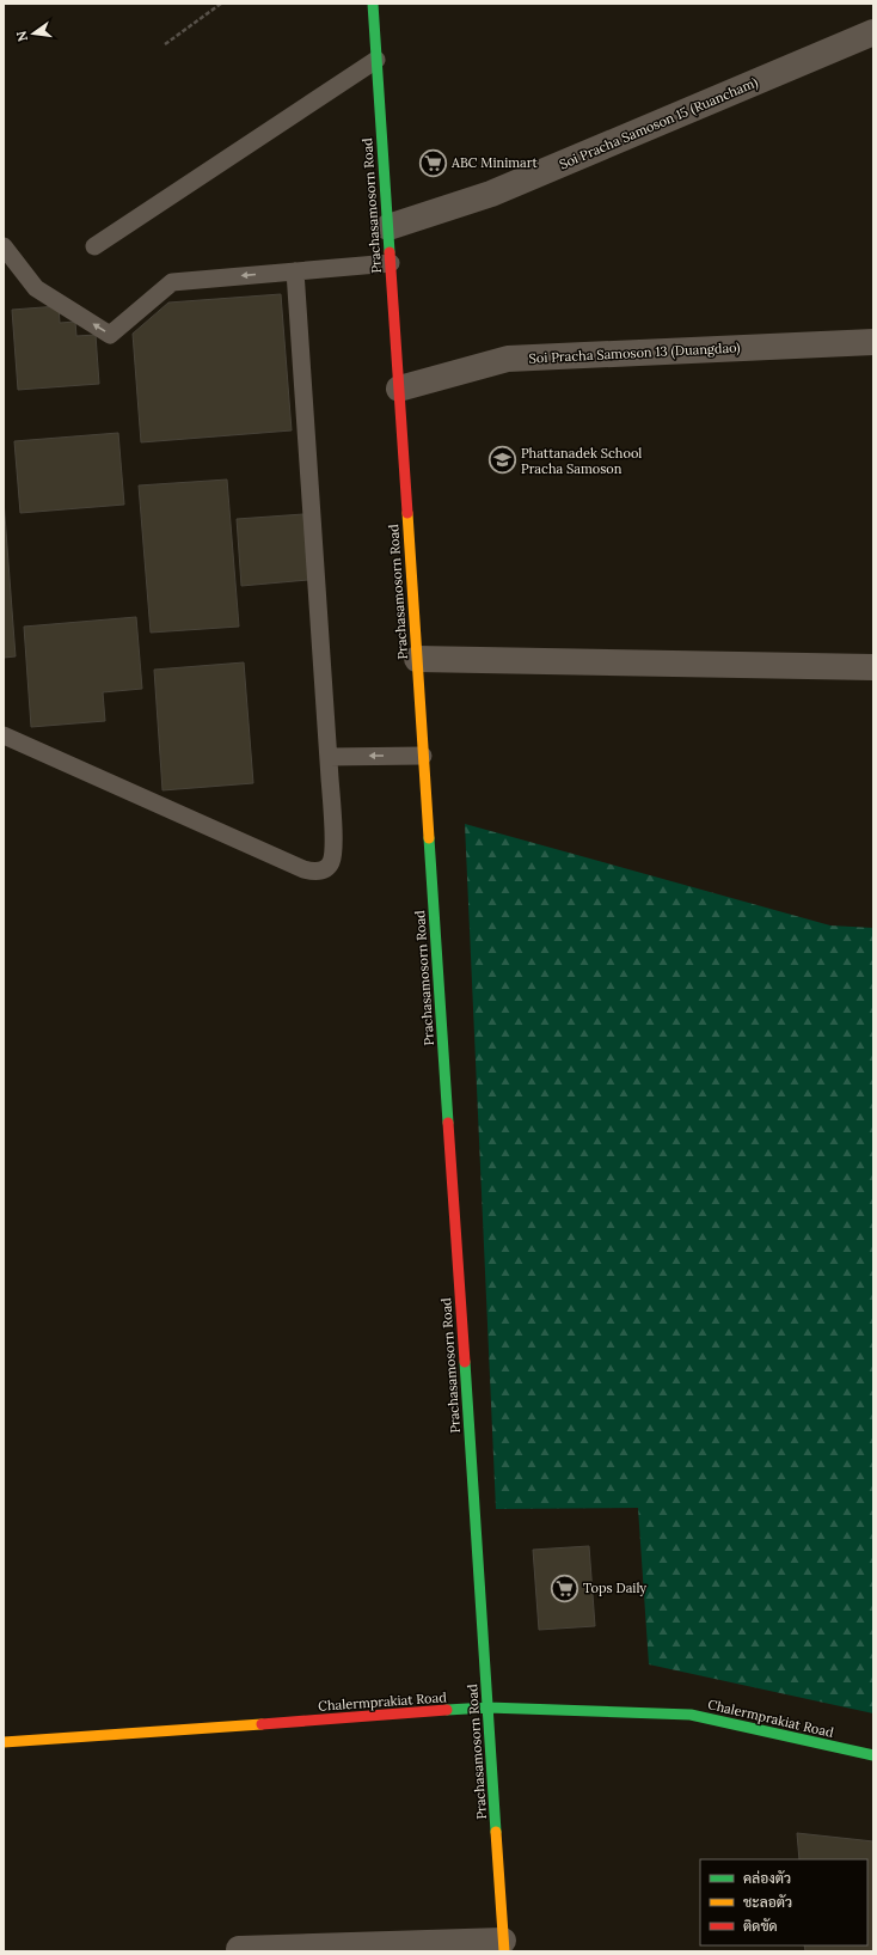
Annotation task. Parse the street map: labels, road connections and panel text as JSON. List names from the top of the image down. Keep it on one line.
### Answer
{"streets":{"main road":["Prachasamosorn Road","Chalermprakiat Road"],"street":["Soi Pracha Samoson 15 (Ruancham)","Soi Pracha Samoson 13 (Duangdao)"]},"crossings":[["Soi Pracha Samoson 15 (Ruancham)","Prachasamosorn Road"],["Prachasamosorn Road","Soi Pracha Samoson 13 (Duangdao)"],["Prachasamosorn Road","Chalermprakiat Road"]],"places":{"supermarket":["ABC Minimart","Tops Daily"],"school or university":["Phattanadek School Pracha Samoson"]},"legend":["คล่องตัว","ชะลอตัว","ติดขัด"],"north":"left"}
